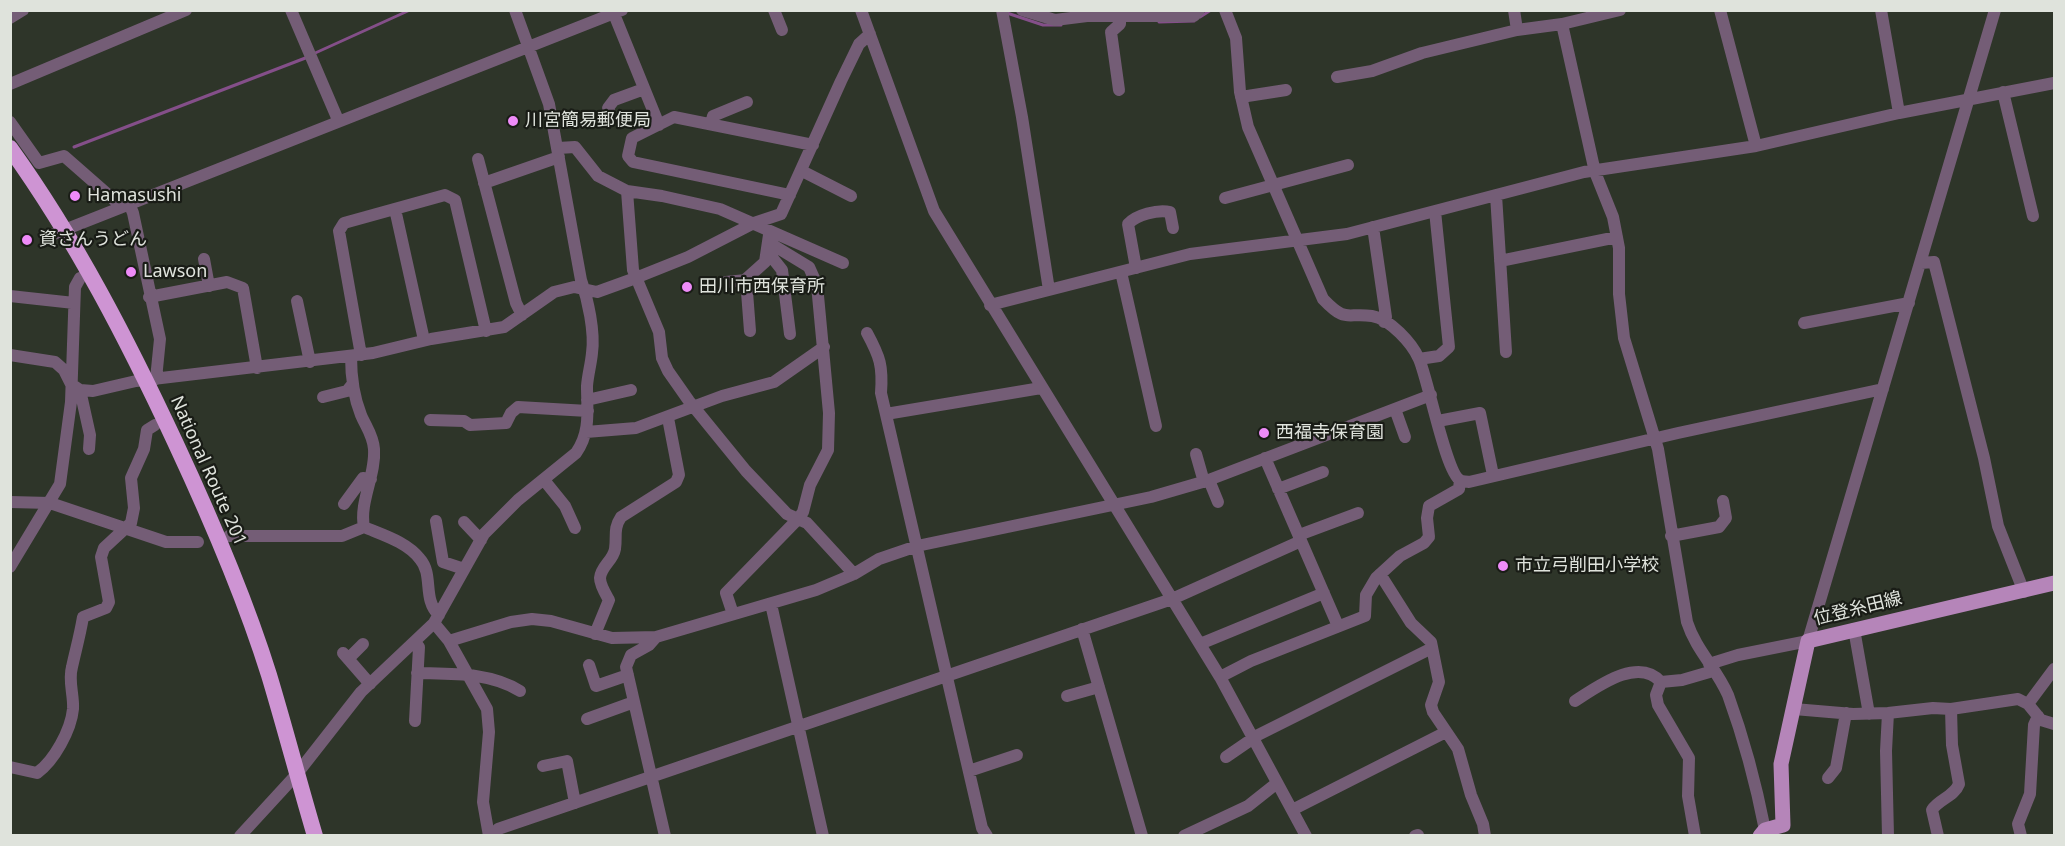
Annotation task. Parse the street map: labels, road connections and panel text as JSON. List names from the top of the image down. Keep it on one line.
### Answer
{"streets":{"highway":["National Route 201"],"main road":["位登糸田線"]},"places":["川宮簡易郵便局","Hamasushi","資さんうどん","Lawson","田川市西保育所","西福寺保育園","市立弓削田小学校"]}
